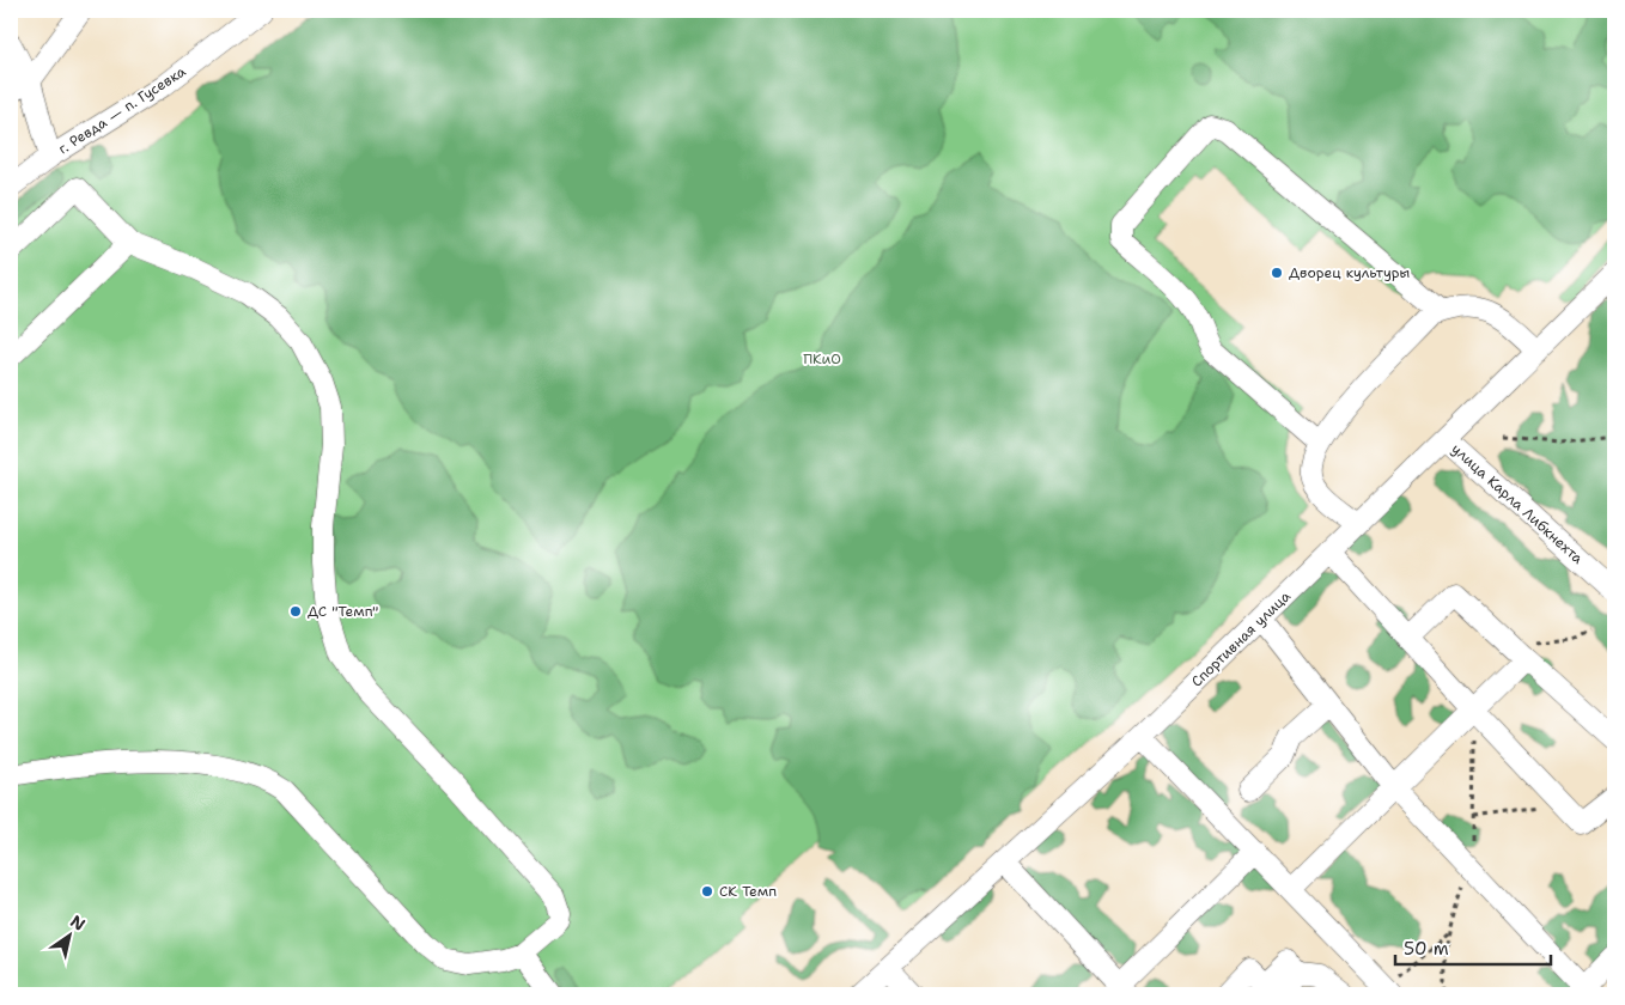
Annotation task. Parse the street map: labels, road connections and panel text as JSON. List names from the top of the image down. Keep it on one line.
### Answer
{"streets":{"street":["г. Ревда — п. Гусевка","улица Карла Либкнехта","Спортивная улица"]},"crossings":[["улица Карла Либкнехта","Спортивная улица"]],"parks":["ПКиО"],"places":["Дворец культуры","ДС \"Темп\"","СК Темп"],"scale_bar":"50 m","north":"top right"}
